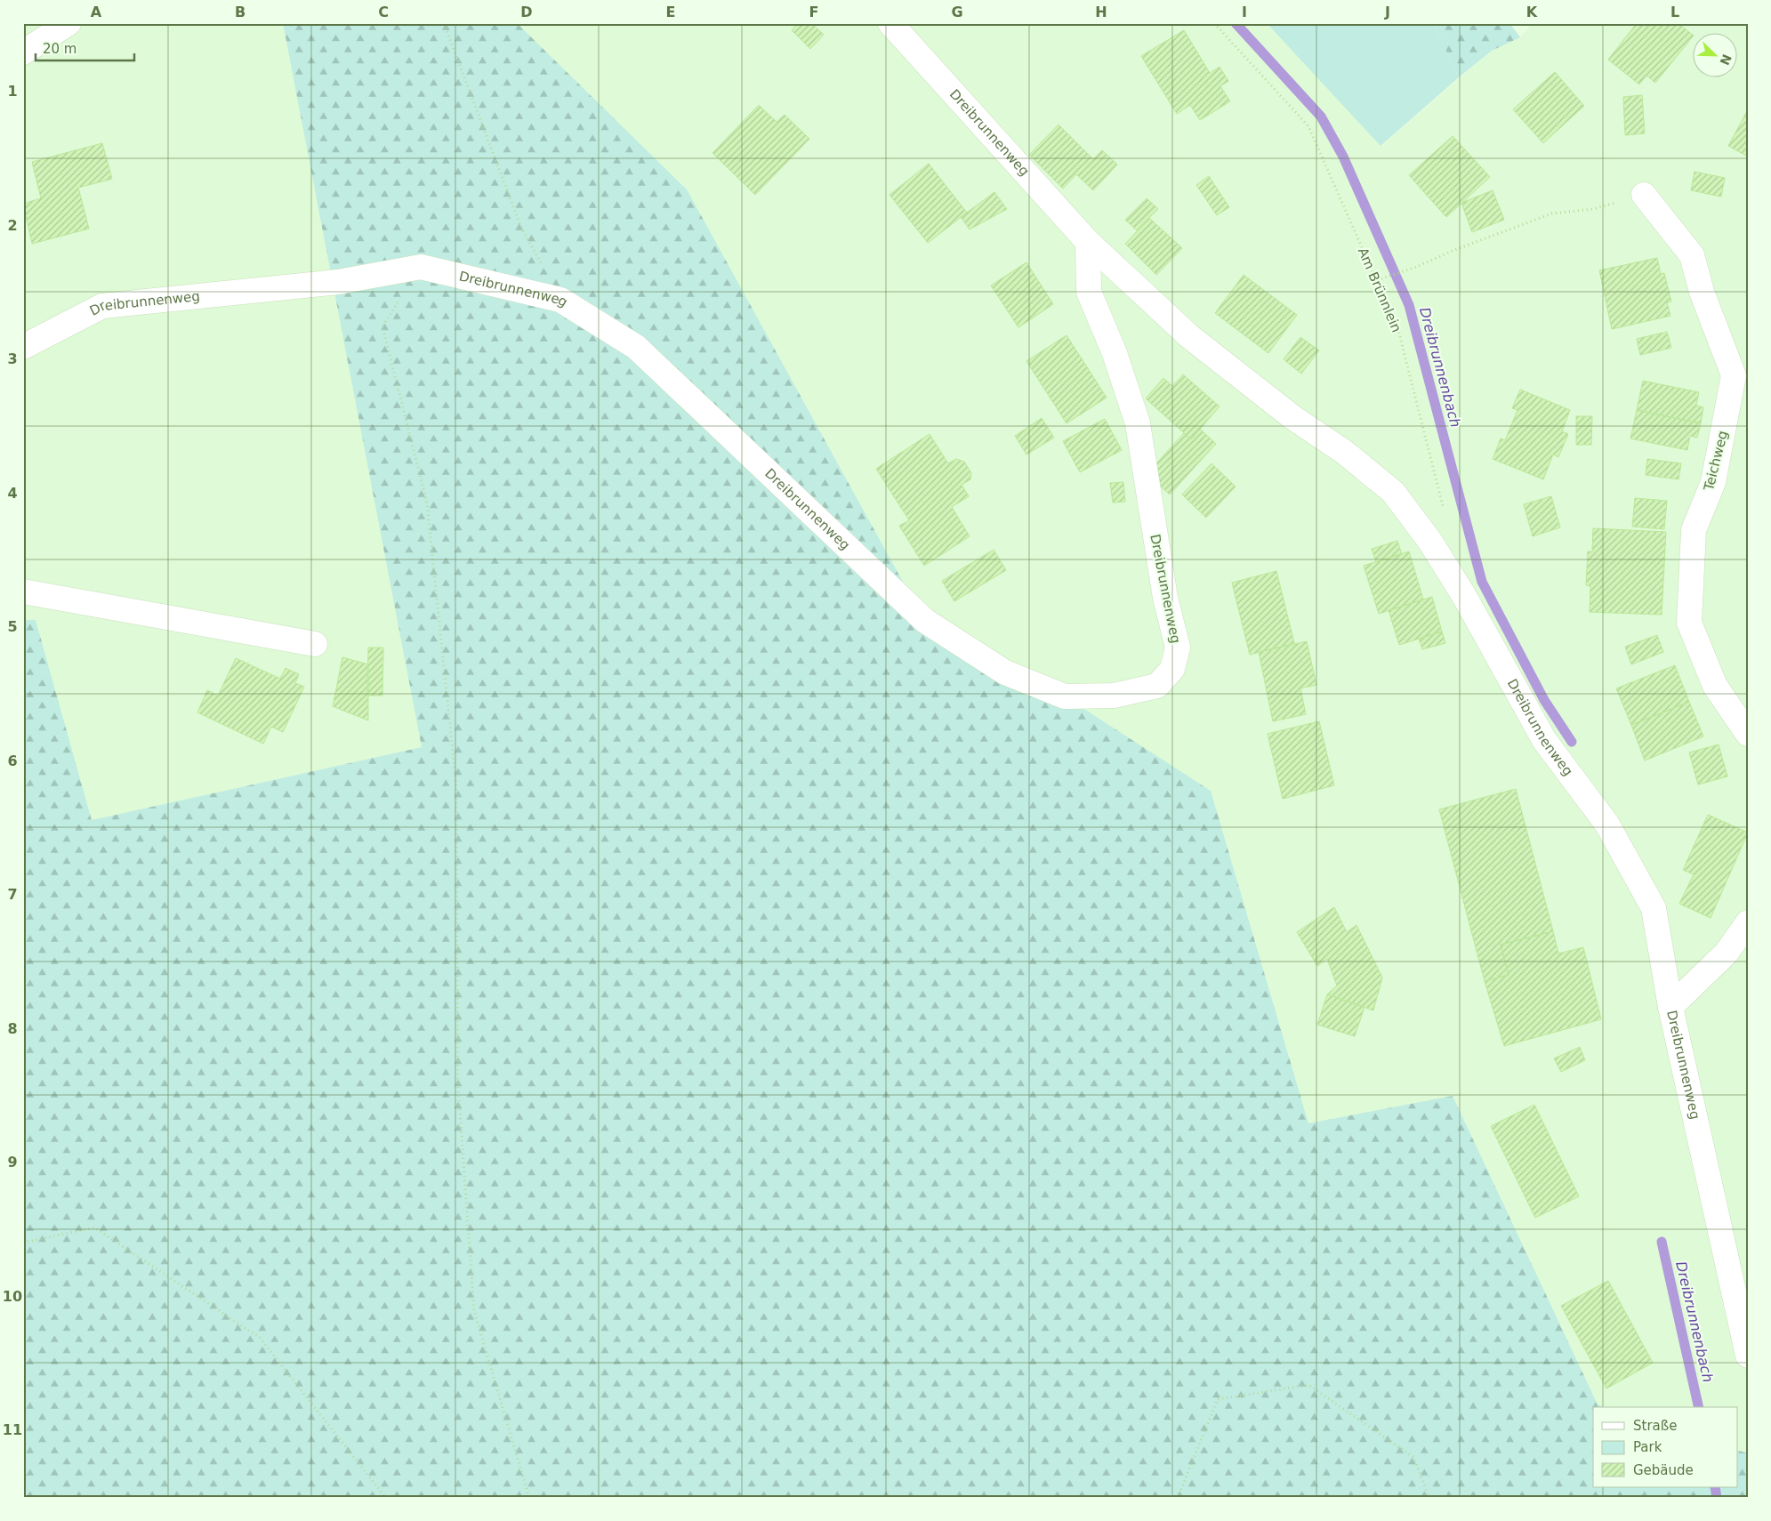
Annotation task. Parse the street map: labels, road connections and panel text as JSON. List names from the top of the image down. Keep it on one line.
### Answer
{"streets":{"street":["Dreibrunnenweg","Teichweg"],"path":["Am Brünnlein"]},"water":["Dreibrunnenbach"],"legend":["Straße","Park","Gebäude"],"scale_bar":"20 m","north":"bottom right","grid":{"columns":["A","B","C","D","E","F","G","H","I","J","K","L"],"rows":["1","2","3","4","5","6","7","8","9","10","11"]}}
